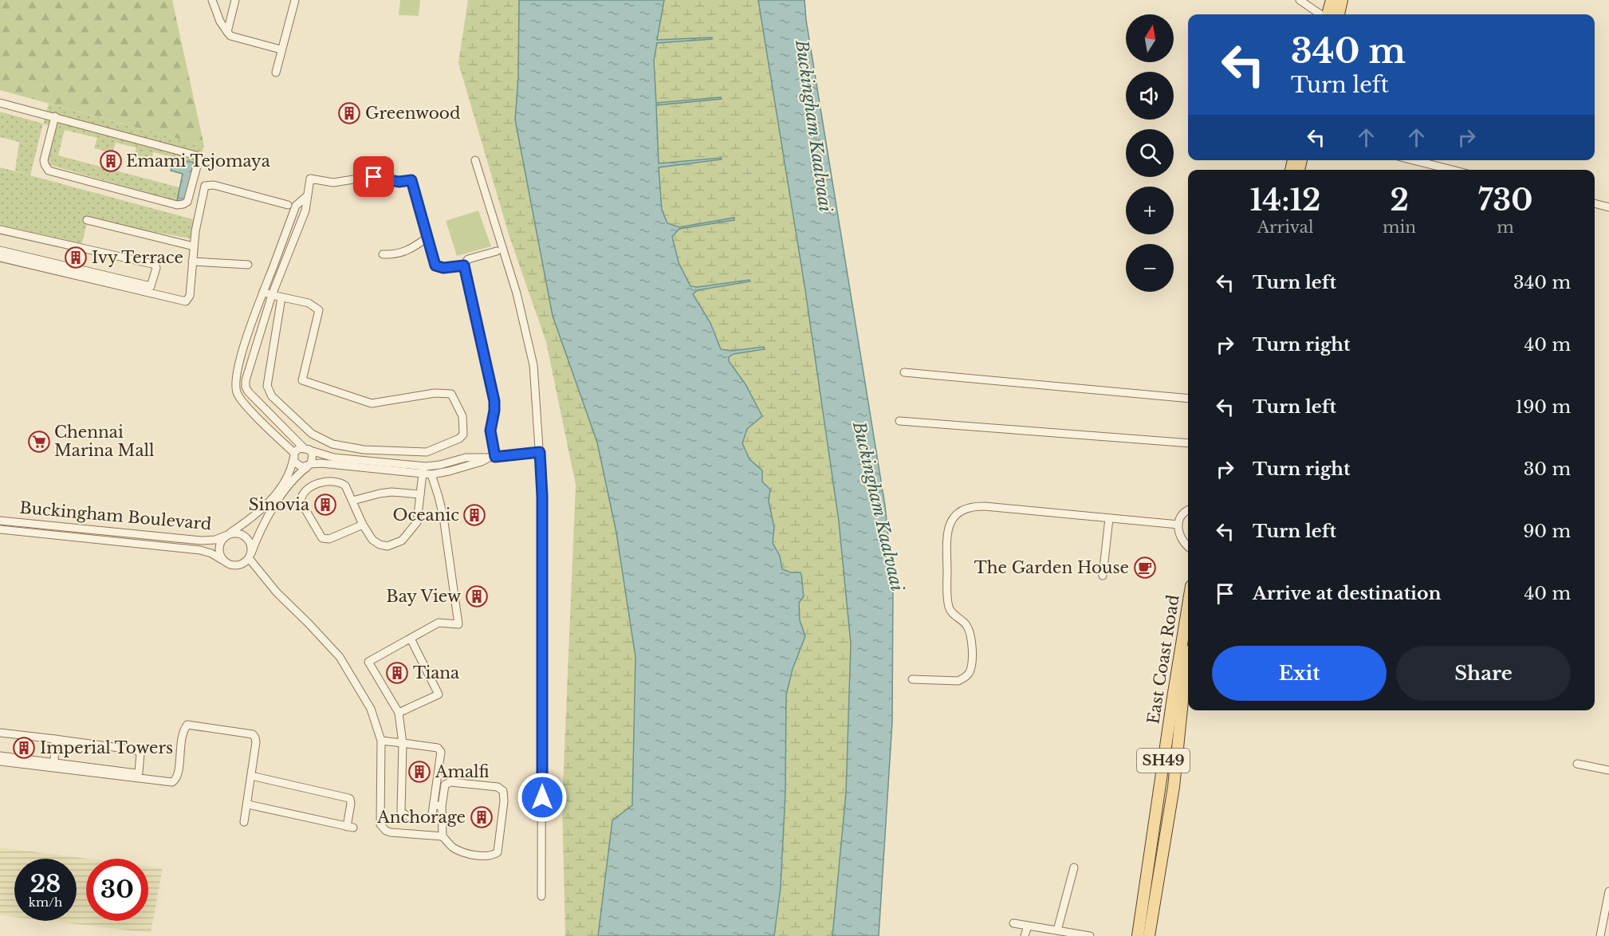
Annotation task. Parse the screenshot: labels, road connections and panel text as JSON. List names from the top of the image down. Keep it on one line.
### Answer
{"streets":{"main road":["East Coast Road","SH49"],"street":["Buckingham Boulevard"]},"water":["Buckingham Kaalvaai"],"places":{"building":["Greenwood","Emami Tejomaya","Ivy Terrace","Sinovia","Oceanic","Bay View","Tiana","Imperial Towers","Amalfi","Anchorage"],"supermarket":["Chennai Marina Mall"],"cafe":["The Garden House"]},"north":"top","page":{"map_buttons":["+","−"],"turn":["340 m","Turn left"],"eta":["14:12","Arrival","2","min","730","m"],"list":[{"name":"Turn left","value":"340 m"},{"name":"Turn right","value":"40 m"},{"name":"Turn left","value":"190 m"},{"name":"Turn right","value":"30 m"},{"name":"Turn left","value":"90 m"},{"name":"Arrive at destination","value":"40 m"}],"buttons":["Exit","Share"],"speed":"28 km/h","limit":"30"}}
